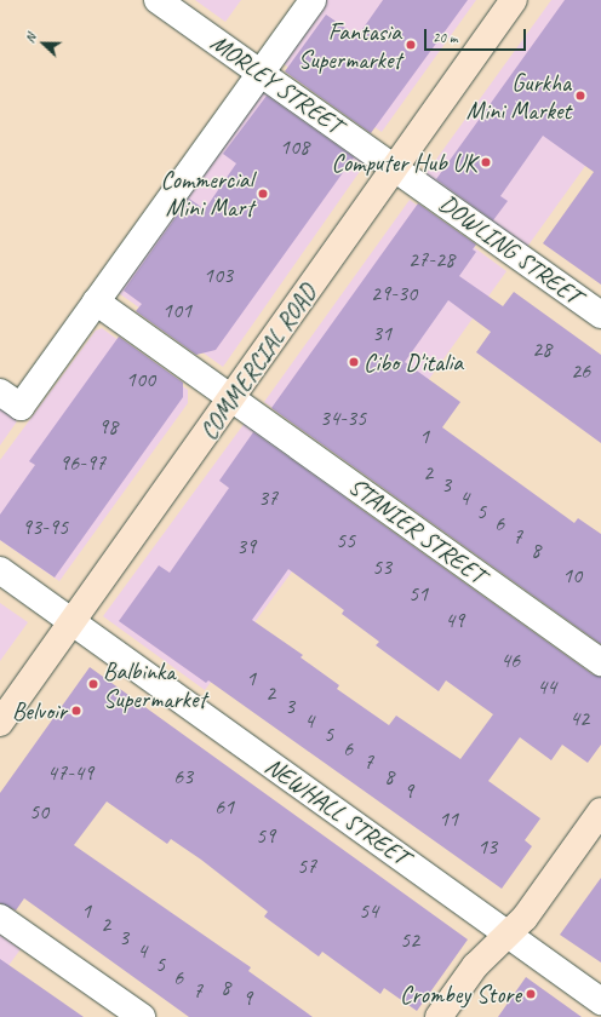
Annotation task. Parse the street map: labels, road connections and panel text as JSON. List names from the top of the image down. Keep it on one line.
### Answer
{"streets":{"street":["MORLEY STREET","DOWLING STREET","COMMERCIAL ROAD","STANIER STREET","NEWHALL STREET"]},"crossings":[["MORLEY STREET","DOWLING STREET"],["MORLEY STREET","COMMERCIAL ROAD"],["DOWLING STREET","COMMERCIAL ROAD"],["COMMERCIAL ROAD","STANIER STREET"],["COMMERCIAL ROAD","NEWHALL STREET"]],"places":["Fantasia Supermarket","Gurkha Mini Market","Computer Hub UK","Commercial Mini Mart","Cibo D'italia","Balbinka Supermarket","Belvoir","Crombey Store"],"house_numbers":["108","27-28","103","29-30","101","31","28","26","100","34-35","98","1","96-97","2","3","37","4","5","6","93-95","7","55","39","8","53","10","51","49","46","1","44","2","3","42","4","5","6","7","47-49","63","8","9","61","50","11","59","13","57","1","54","2","3","52","4","5","6","8","7","9"],"scale_bar":"20 m","north":"left"}
